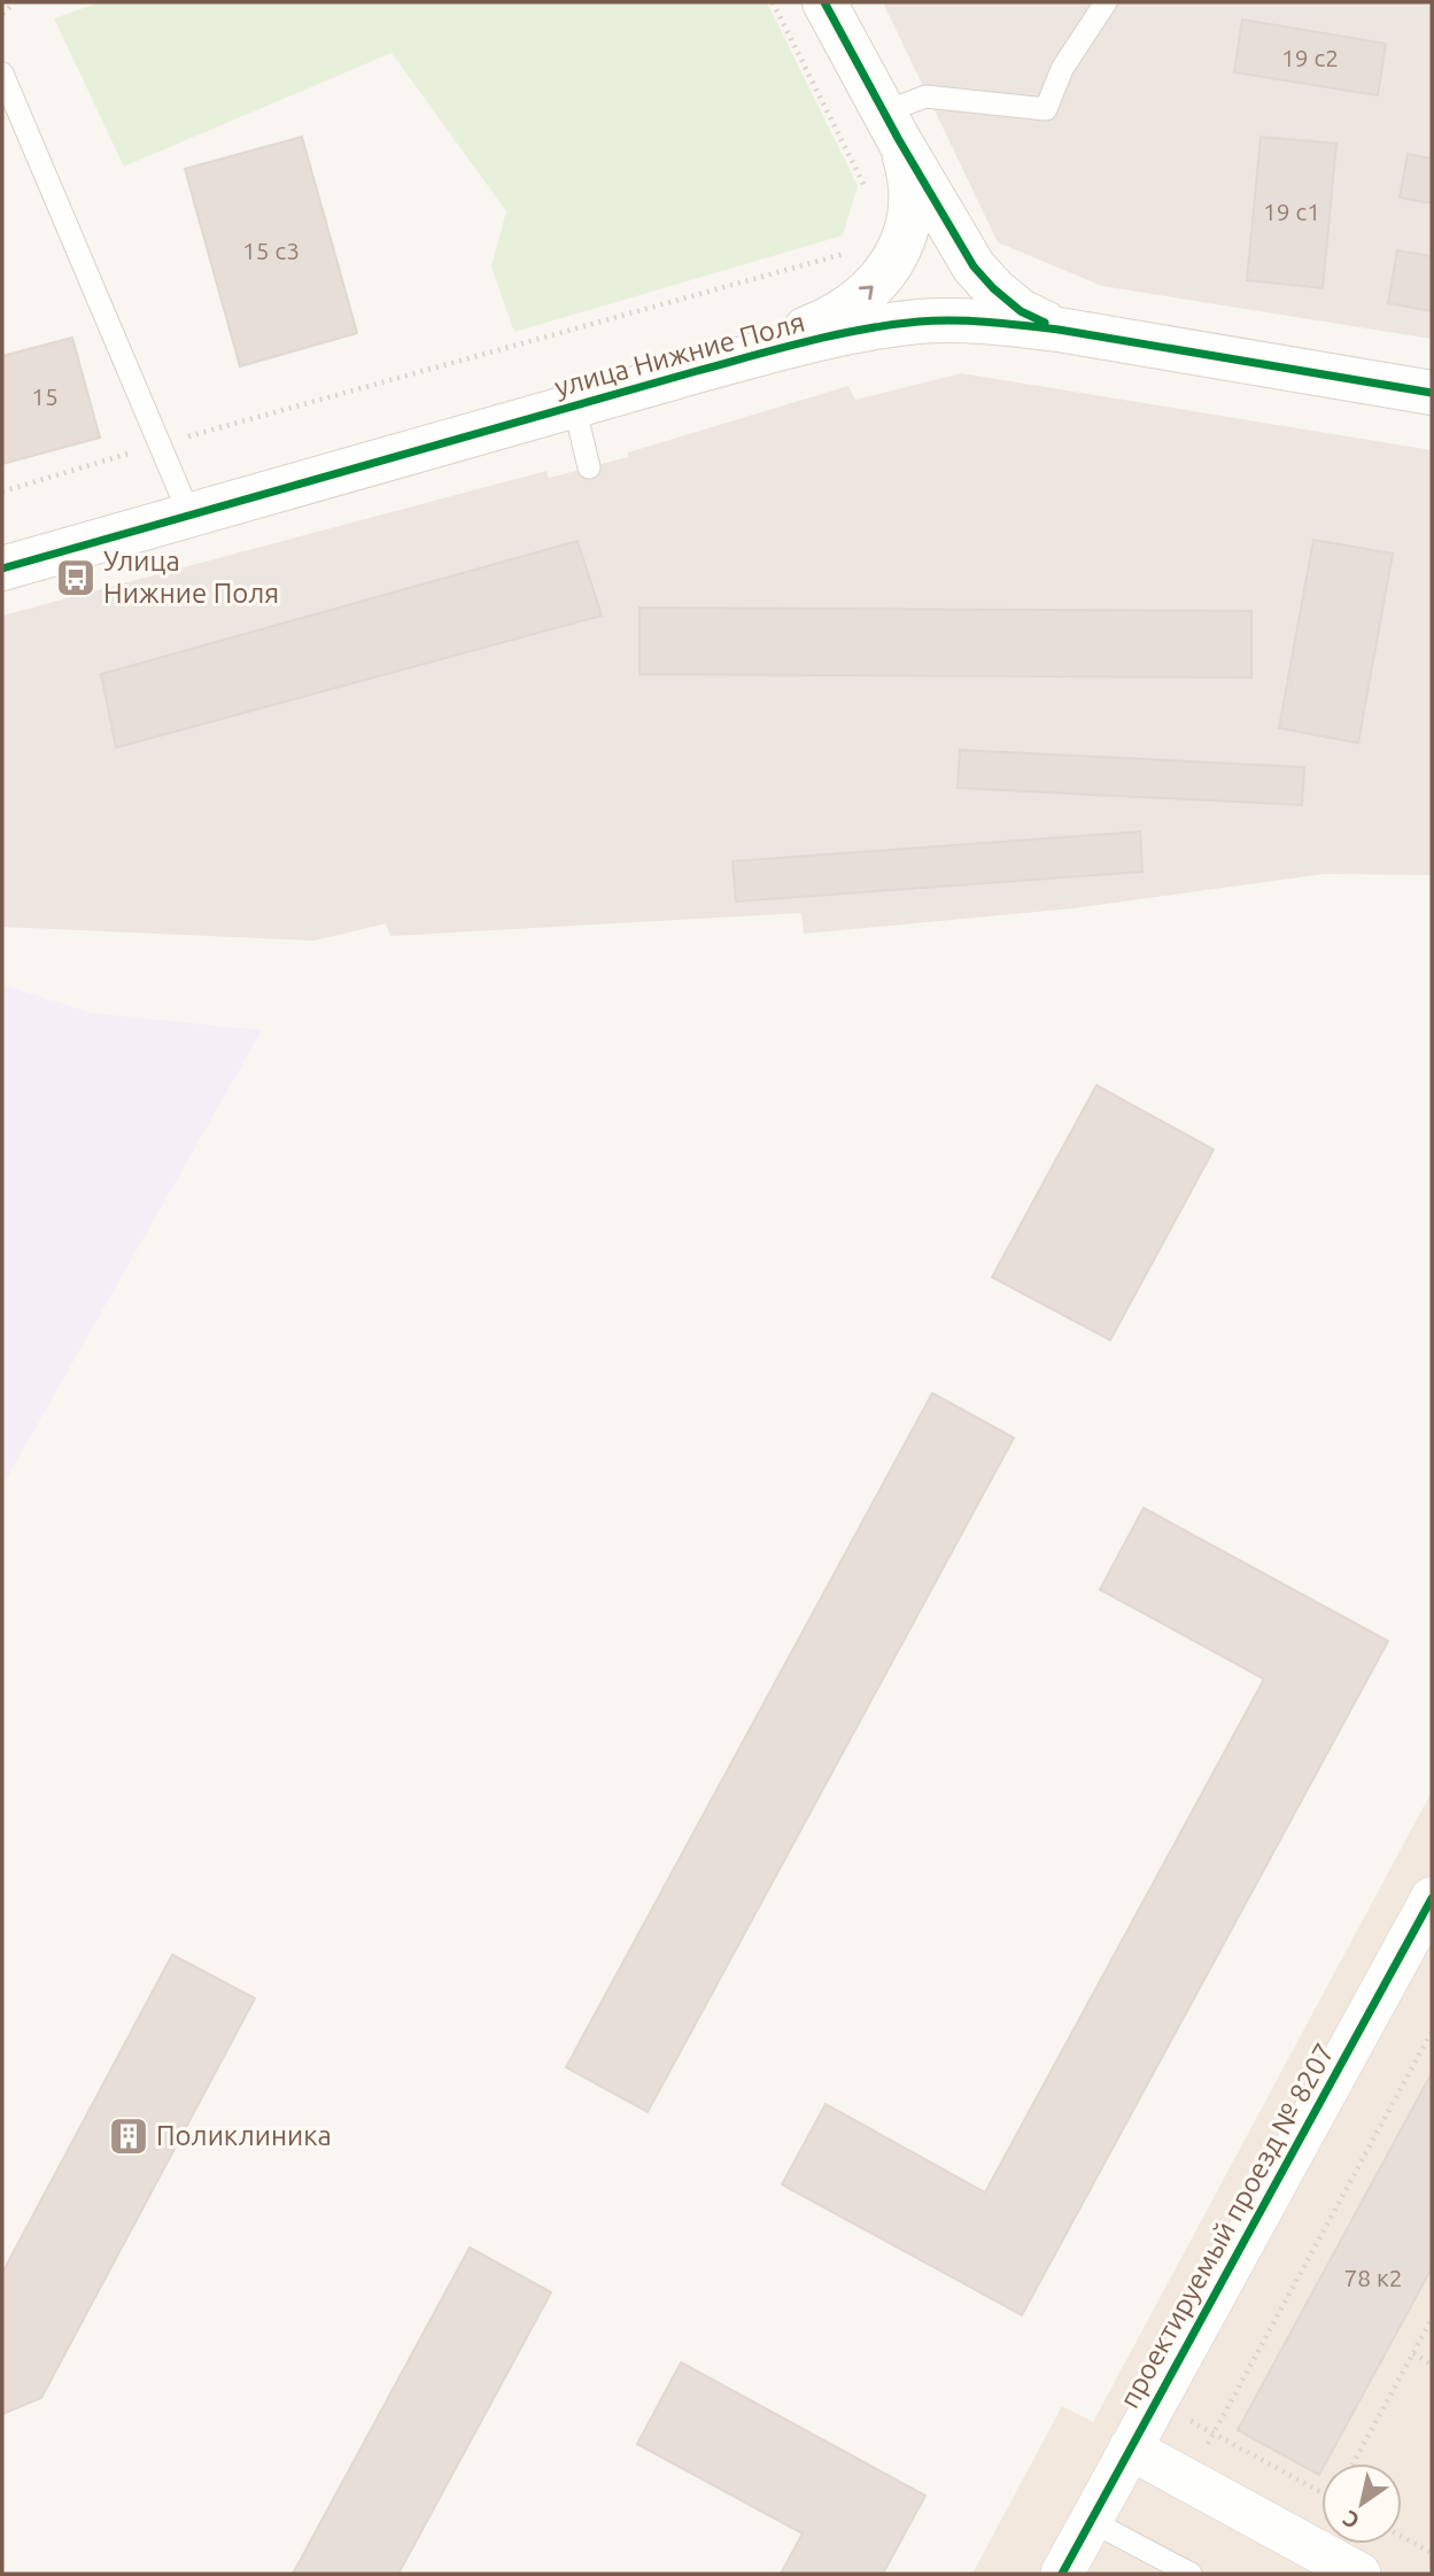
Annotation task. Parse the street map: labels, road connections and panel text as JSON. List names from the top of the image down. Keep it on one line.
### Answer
{"streets":{"main road":["улица Нижние Поля"],"street":["проектируемый проезд № 8207"]},"places":{"bus stop":["Улица Нижние Поля"],"building":["Поликлиника"]},"house_numbers":["19 с2","19 c1","15 c3","15","78 к2"],"north":"bottom left"}
